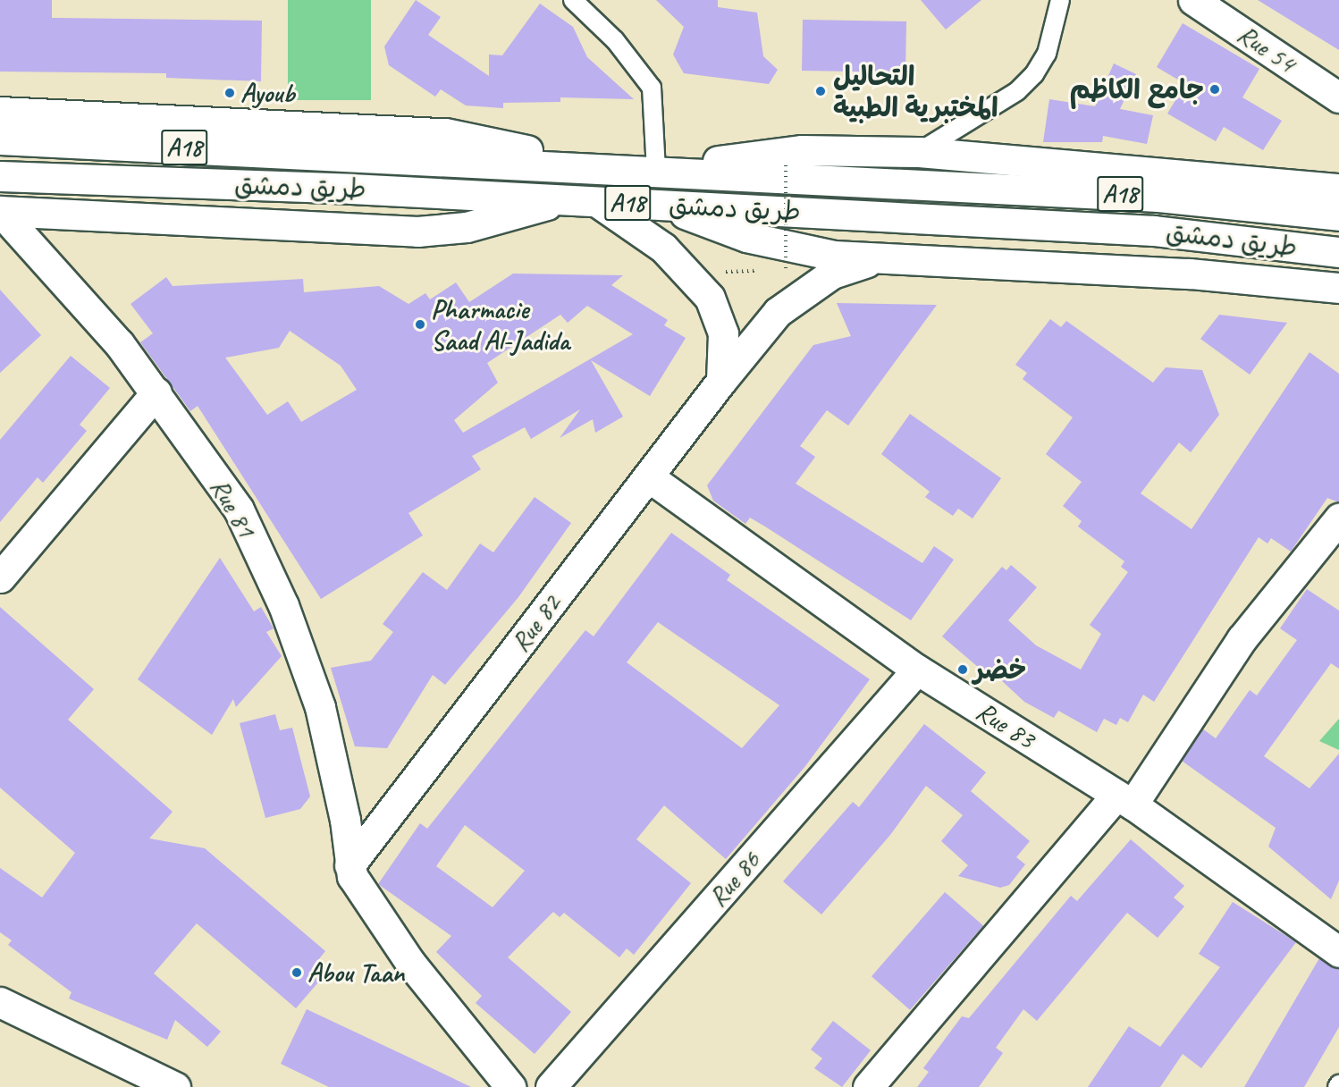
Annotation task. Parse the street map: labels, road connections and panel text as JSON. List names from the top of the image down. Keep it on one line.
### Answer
{"streets":{"main road":["Rue 54","A18","طريق دمشق","Rue 81","Rue 82","Rue 83","Rue 86"]},"crossings":[["Rue 81","Rue 82"],["Rue 82","Rue 83"],["Rue 83","Rue 86"]],"places":["جامع الكاظم","التحاليل المختبرية الطبية","Ayoub","Pharmacie Saad Al-Jadida","خضر","Abou Taan"]}
